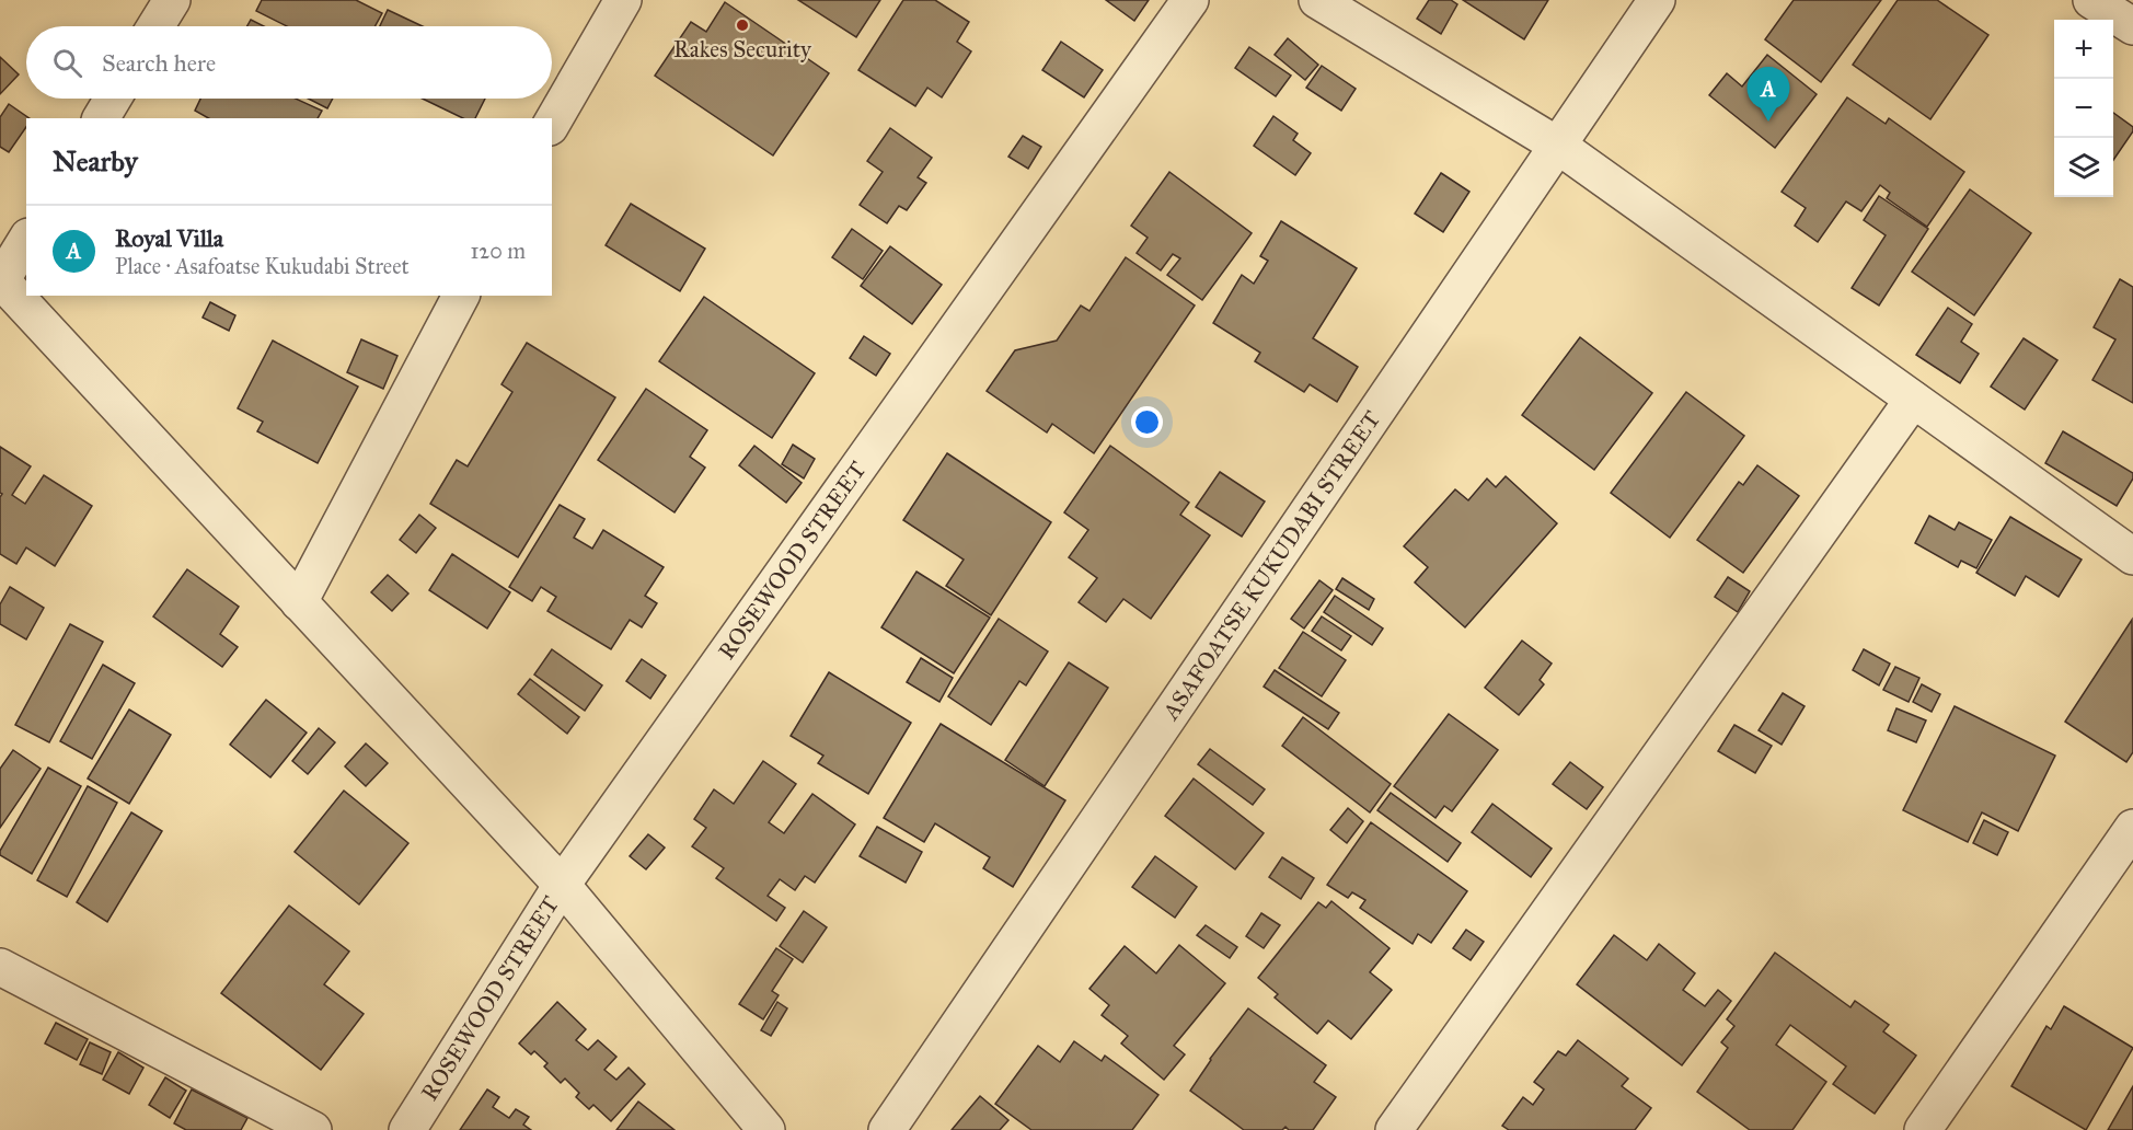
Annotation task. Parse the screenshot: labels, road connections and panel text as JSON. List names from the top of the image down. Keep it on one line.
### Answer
{"streets":{"street":["ROSEWOOD STREET","ASAFOATSE KUKUDABI STREET"]},"places":["Rakes Security"],"page":{"map_buttons":["+","−"],"search":"Search here","pins":"A","heading":"Nearby","list":[{"mark":"A","name":"Royal Villa","note":"Place · Asafoatse Kukudabi Street","value":"120 m"}]}}
